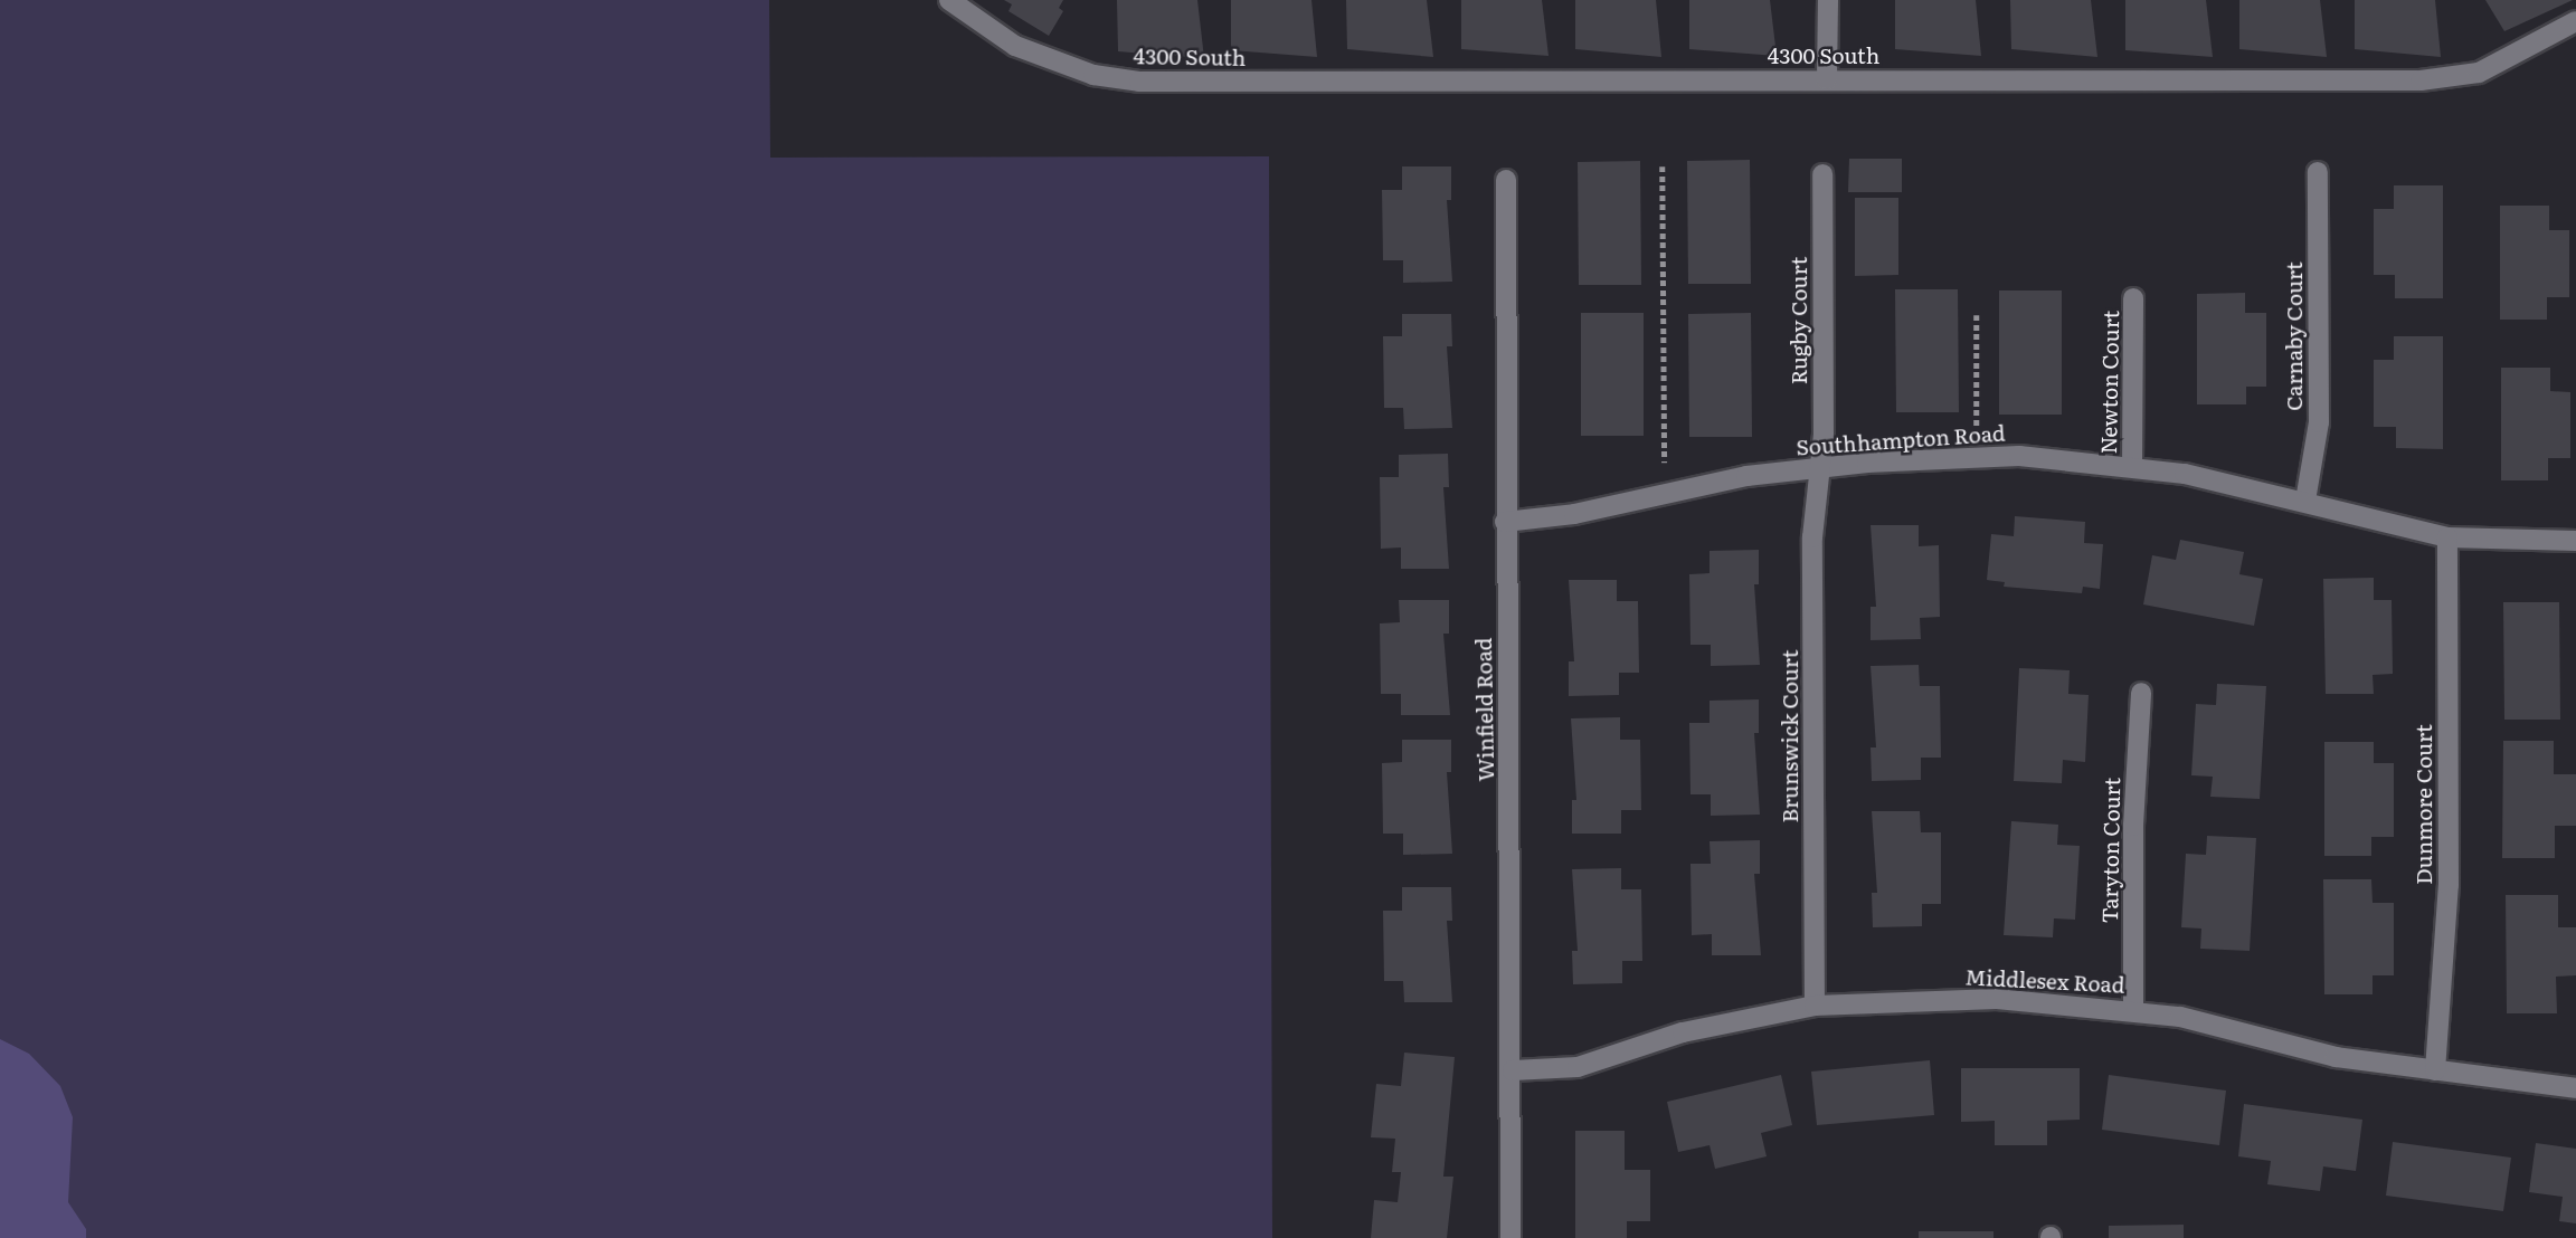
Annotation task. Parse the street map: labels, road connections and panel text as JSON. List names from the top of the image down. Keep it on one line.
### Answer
{"streets":{"street":["4300 South","Rugby Court","Carnaby Court","Newton Court","Southhampton Road","Winfield Road","Brunswick Court","Dunmore Court","Taryton Court","Middlesex Road"]},"crossings":[["Rugby Court","Southhampton Road"],["Rugby Court","Brunswick Court"],["Carnaby Court","Southhampton Road"],["Newton Court","Southhampton Road"],["Southhampton Road","Winfield Road"],["Southhampton Road","Brunswick Court"],["Southhampton Road","Dunmore Court"],["Winfield Road","Middlesex Road"],["Brunswick Court","Middlesex Road"],["Dunmore Court","Middlesex Road"],["Taryton Court","Middlesex Road"]]}
